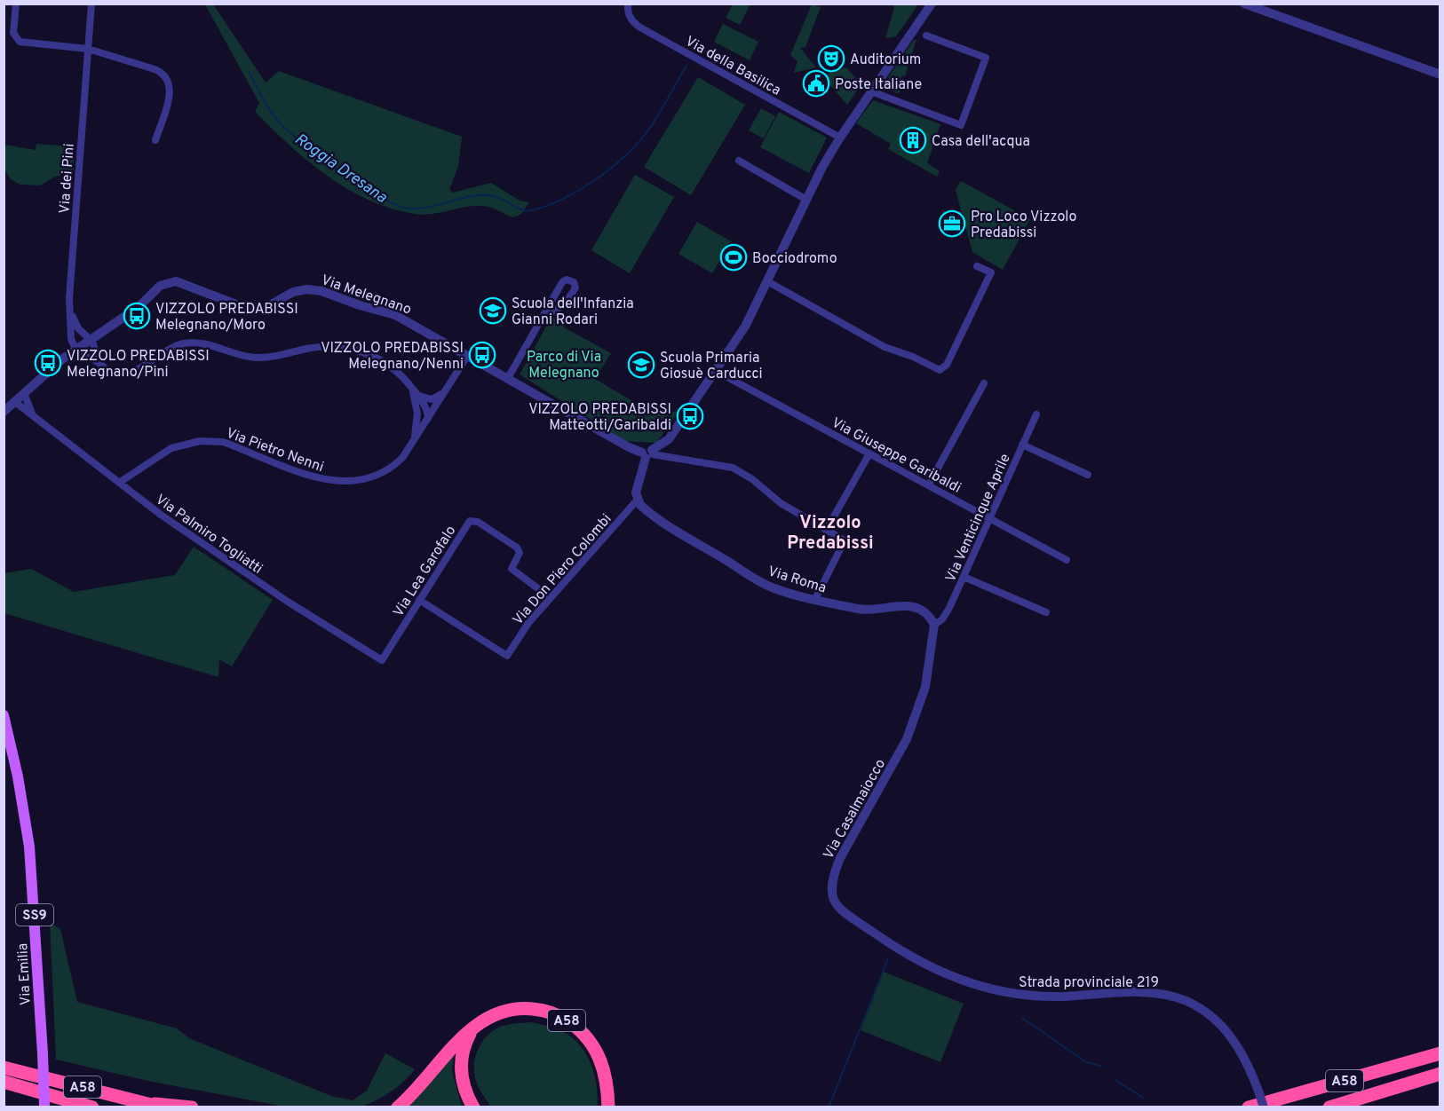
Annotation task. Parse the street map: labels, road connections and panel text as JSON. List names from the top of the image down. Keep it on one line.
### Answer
{"streets":{"highway":["A58"],"main road":["SS9","Via Emilia"],"street":["Via della Basilica","Via dei Pini","Via Melegnano","Via Pietro Nenni","Via Giuseppe Garibaldi","Via Venticinque Aprile","Via Palmiro Togliatti","Via Don Piero Colombi","Via Lea Garofalo","Via Roma","Via Casalmaiocco","Strada provinciale 219"]},"crossings":[["Via dei Pini","Via Melegnano"],["Via Melegnano","Via Pietro Nenni"],["Via Melegnano","Via Palmiro Togliatti"],["Via Pietro Nenni","Via Palmiro Togliatti"],["Via Giuseppe Garibaldi","Via Venticinque Aprile"],["Via Venticinque Aprile","Via Roma"],["Via Venticinque Aprile","Via Casalmaiocco"],["Via Palmiro Togliatti","Via Lea Garofalo"],["Via Don Piero Colombi","Via Lea Garofalo"],["Via Don Piero Colombi","Via Roma"],["Via Roma","Via Casalmaiocco"],["Via Casalmaiocco","Strada provinciale 219"]],"districts":["Vizzolo Predabissi"],"water":["Roggia Dresana"],"parks":["Parco di Via Melegnano"],"places":{"theatre":["Auditorium"],"public building":["Poste Italiane"],"building":["Casa dell'acqua"],"office":["Pro Loco Vizzolo Predabissi"],"sports":["Bocciodromo"],"school or university":["Scuola dell'Infanzia Gianni Rodari","Scuola Primaria Giosuè Carducci"],"bus stop":["VIZZOLO PREDABISSI Melegnano/Moro","VIZZOLO PREDABISSI Melegnano/Nenni","VIZZOLO PREDABISSI Melegnano/Pini","VIZZOLO PREDABISSI Matteotti/Garibaldi"]}}
